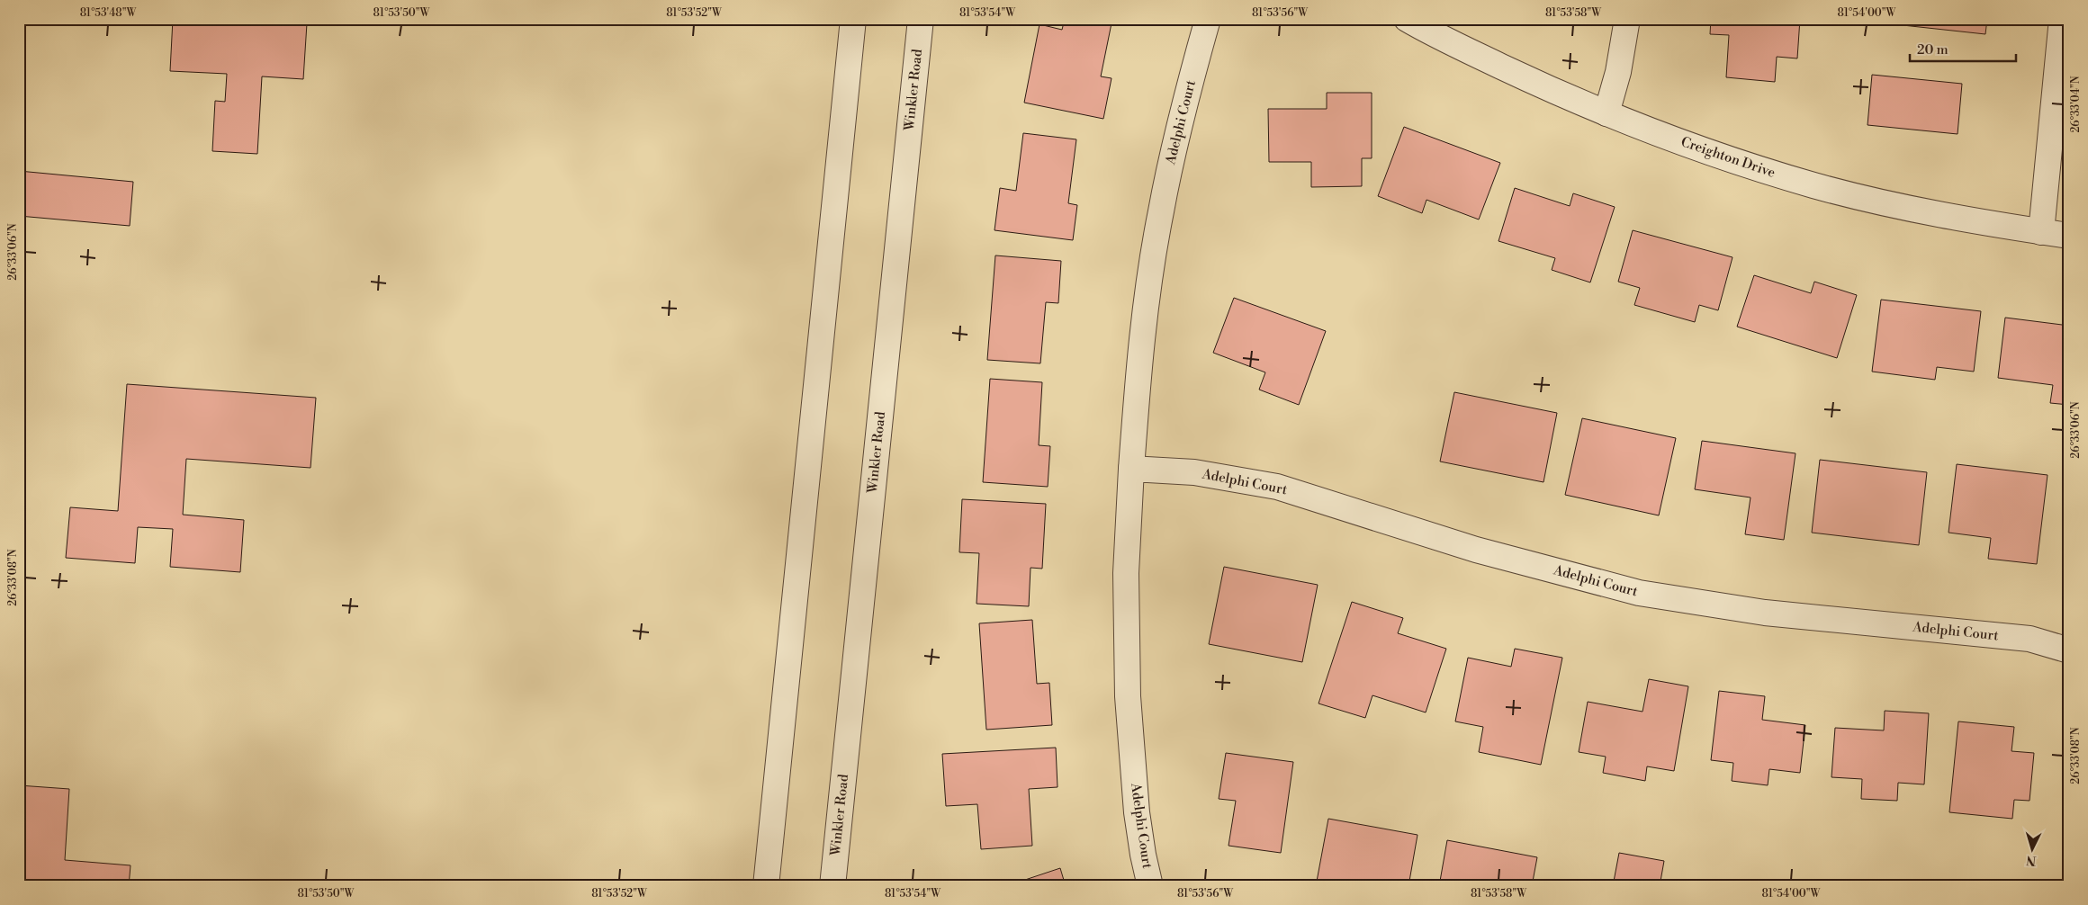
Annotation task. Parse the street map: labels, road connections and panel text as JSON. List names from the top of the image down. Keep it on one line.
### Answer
{"streets":{"street":["Winkler Road","Adelphi Court","Creighton Drive"]},"scale_bar":"20 m","north":"bottom","coordinates":["81°53'48\"W","81°53'50\"W","81°53'52\"W","81°53'54\"W","81°53'56\"W","81°53'58\"W","81°54'00\"W","26°33'04\"N","26°33'06\"N","26°33'08\"N"]}
